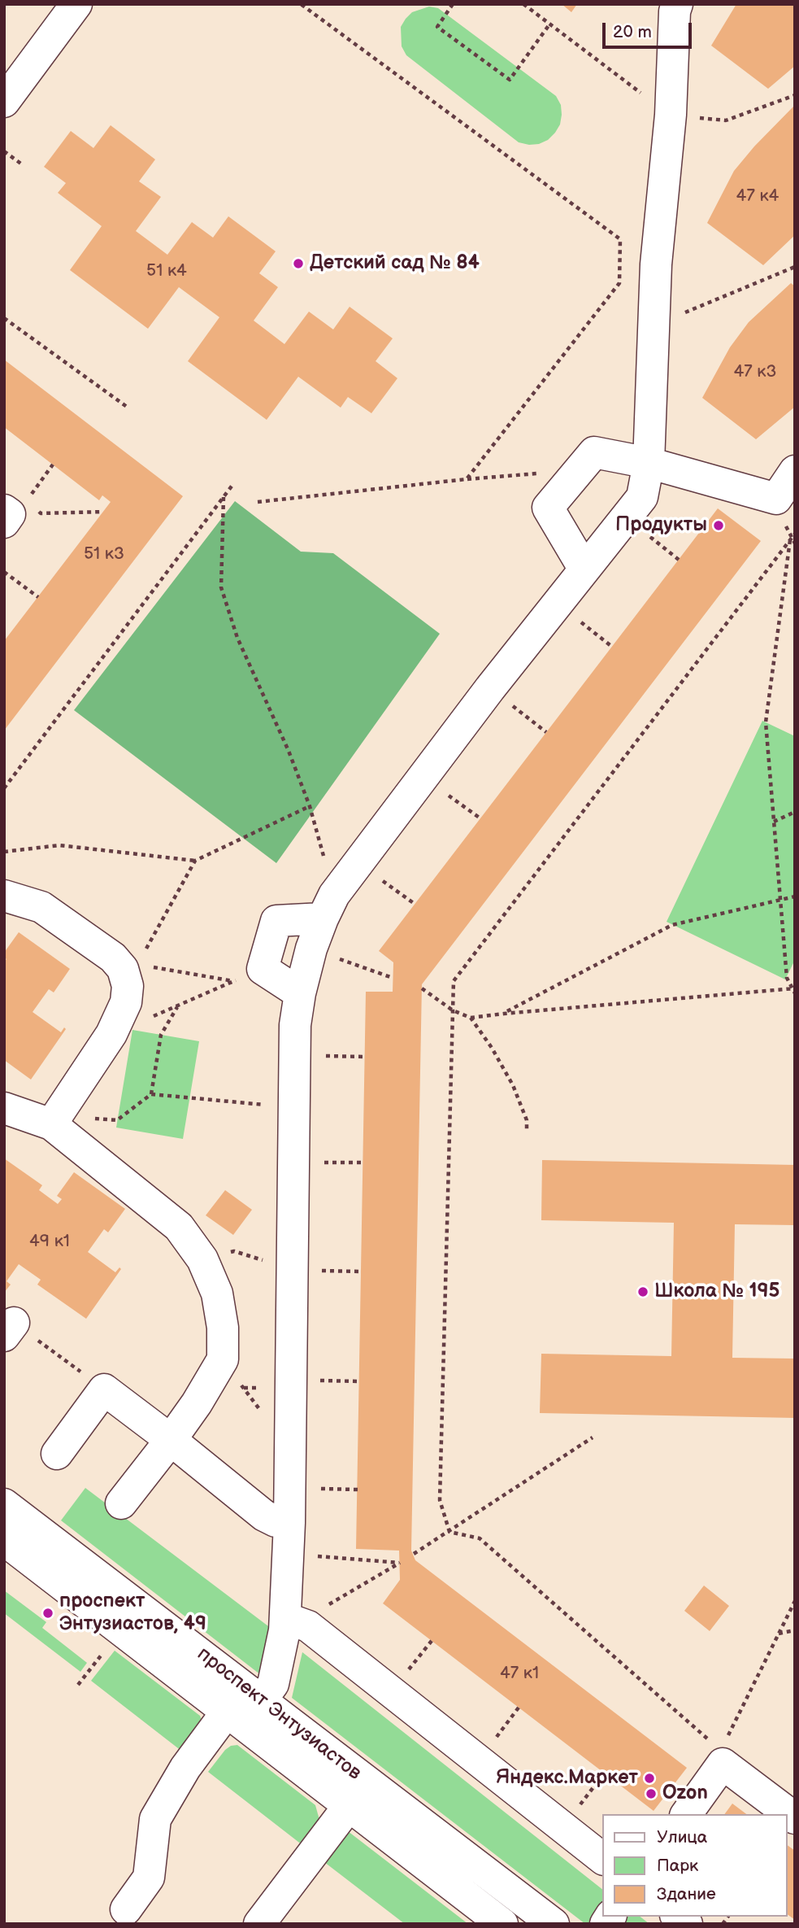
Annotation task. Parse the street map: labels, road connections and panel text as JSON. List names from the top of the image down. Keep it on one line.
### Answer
{"streets":{"street":["проспект Энтузиастов"]},"places":["Детский сад № 84","Продукты","Школа № 195","проспект Энтузиастов, 49","Яндекс.Маркет","Ozon"],"house_numbers":["47 к4","51 к4","47 к3","51 к3","49 к1","47 к1"],"legend":["Улица","Парк","Здание"],"scale_bar":"20 m"}
